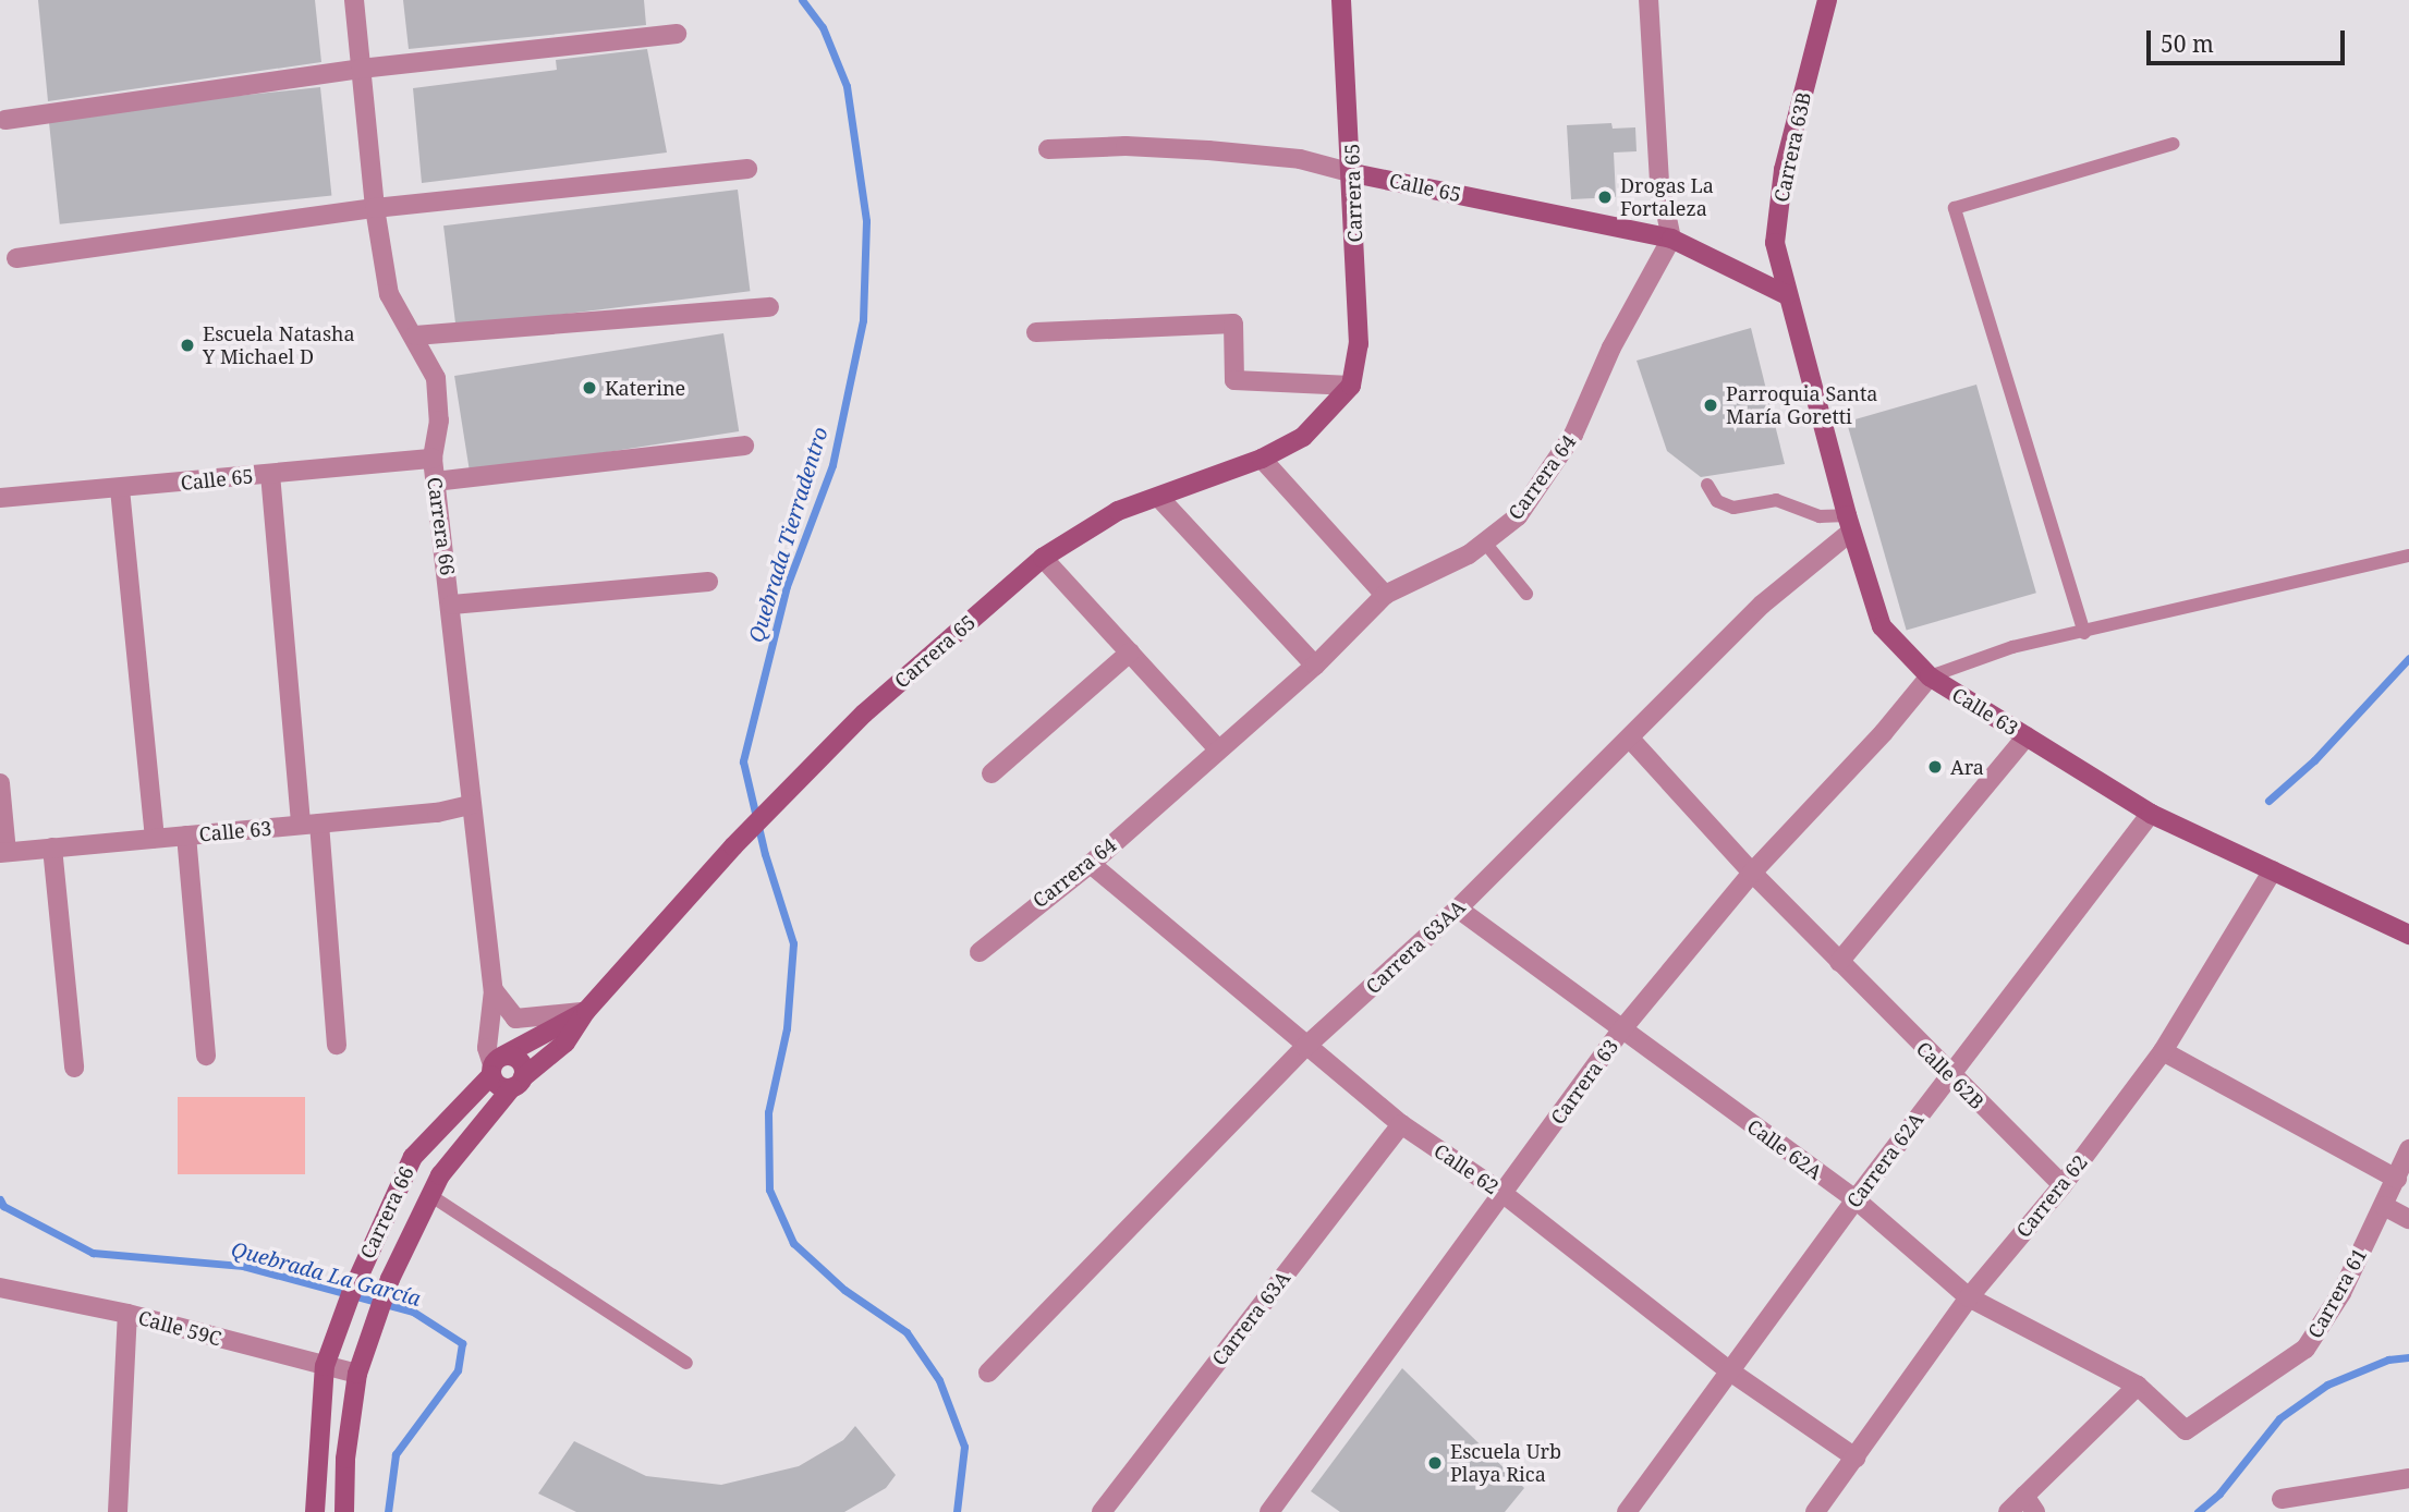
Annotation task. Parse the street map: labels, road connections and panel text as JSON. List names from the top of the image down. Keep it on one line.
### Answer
{"streets":{"main road":["Carrera 63B","Calle 65","Carrera 65","Carrera 66","Calle 63"],"street":["Carrera 64","Carrera 63AA","Calle 62B","Carrera 63","Calle 62A","Carrera 62A","Calle 62","Carrera 62","Carrera 61","Carrera 63A","Calle 59C"]},"crossings":[["Carrera 63B","Calle 65"],["Carrera 63B","Calle 63"],["Calle 65","Carrera 65"],["Calle 65","Carrera 64"],["Calle 65","Carrera 66"],["Calle 65","Calle 63"],["Carrera 65","Carrera 66"],["Carrera 64","Calle 62"],["Carrera 66","Calle 63"],["Carrera 66","Calle 59C"],["Calle 63","Carrera 63AA"],["Calle 63","Carrera 63"],["Calle 63","Carrera 62A"],["Calle 63","Carrera 62"],["Carrera 63AA","Calle 62B"],["Carrera 63AA","Calle 62A"],["Carrera 63AA","Calle 62"],["Calle 62B","Carrera 63"],["Calle 62B","Carrera 62A"],["Calle 62B","Carrera 62"],["Carrera 63","Calle 62A"],["Carrera 63","Calle 62"],["Calle 62A","Carrera 62A"],["Calle 62A","Carrera 62"],["Calle 62A","Carrera 61"],["Carrera 62A","Calle 62"],["Calle 62","Carrera 62"],["Calle 62","Carrera 63A"]],"water":["Quebrada Tierradentro","Quebrada La García"],"places":["Drogas La Fortaleza","Escuela Natasha Y Michael D","Katerine","Parroquia Santa María Goretti","Ara","Escuela Urb Playa Rica"],"scale_bar":"50 m"}
